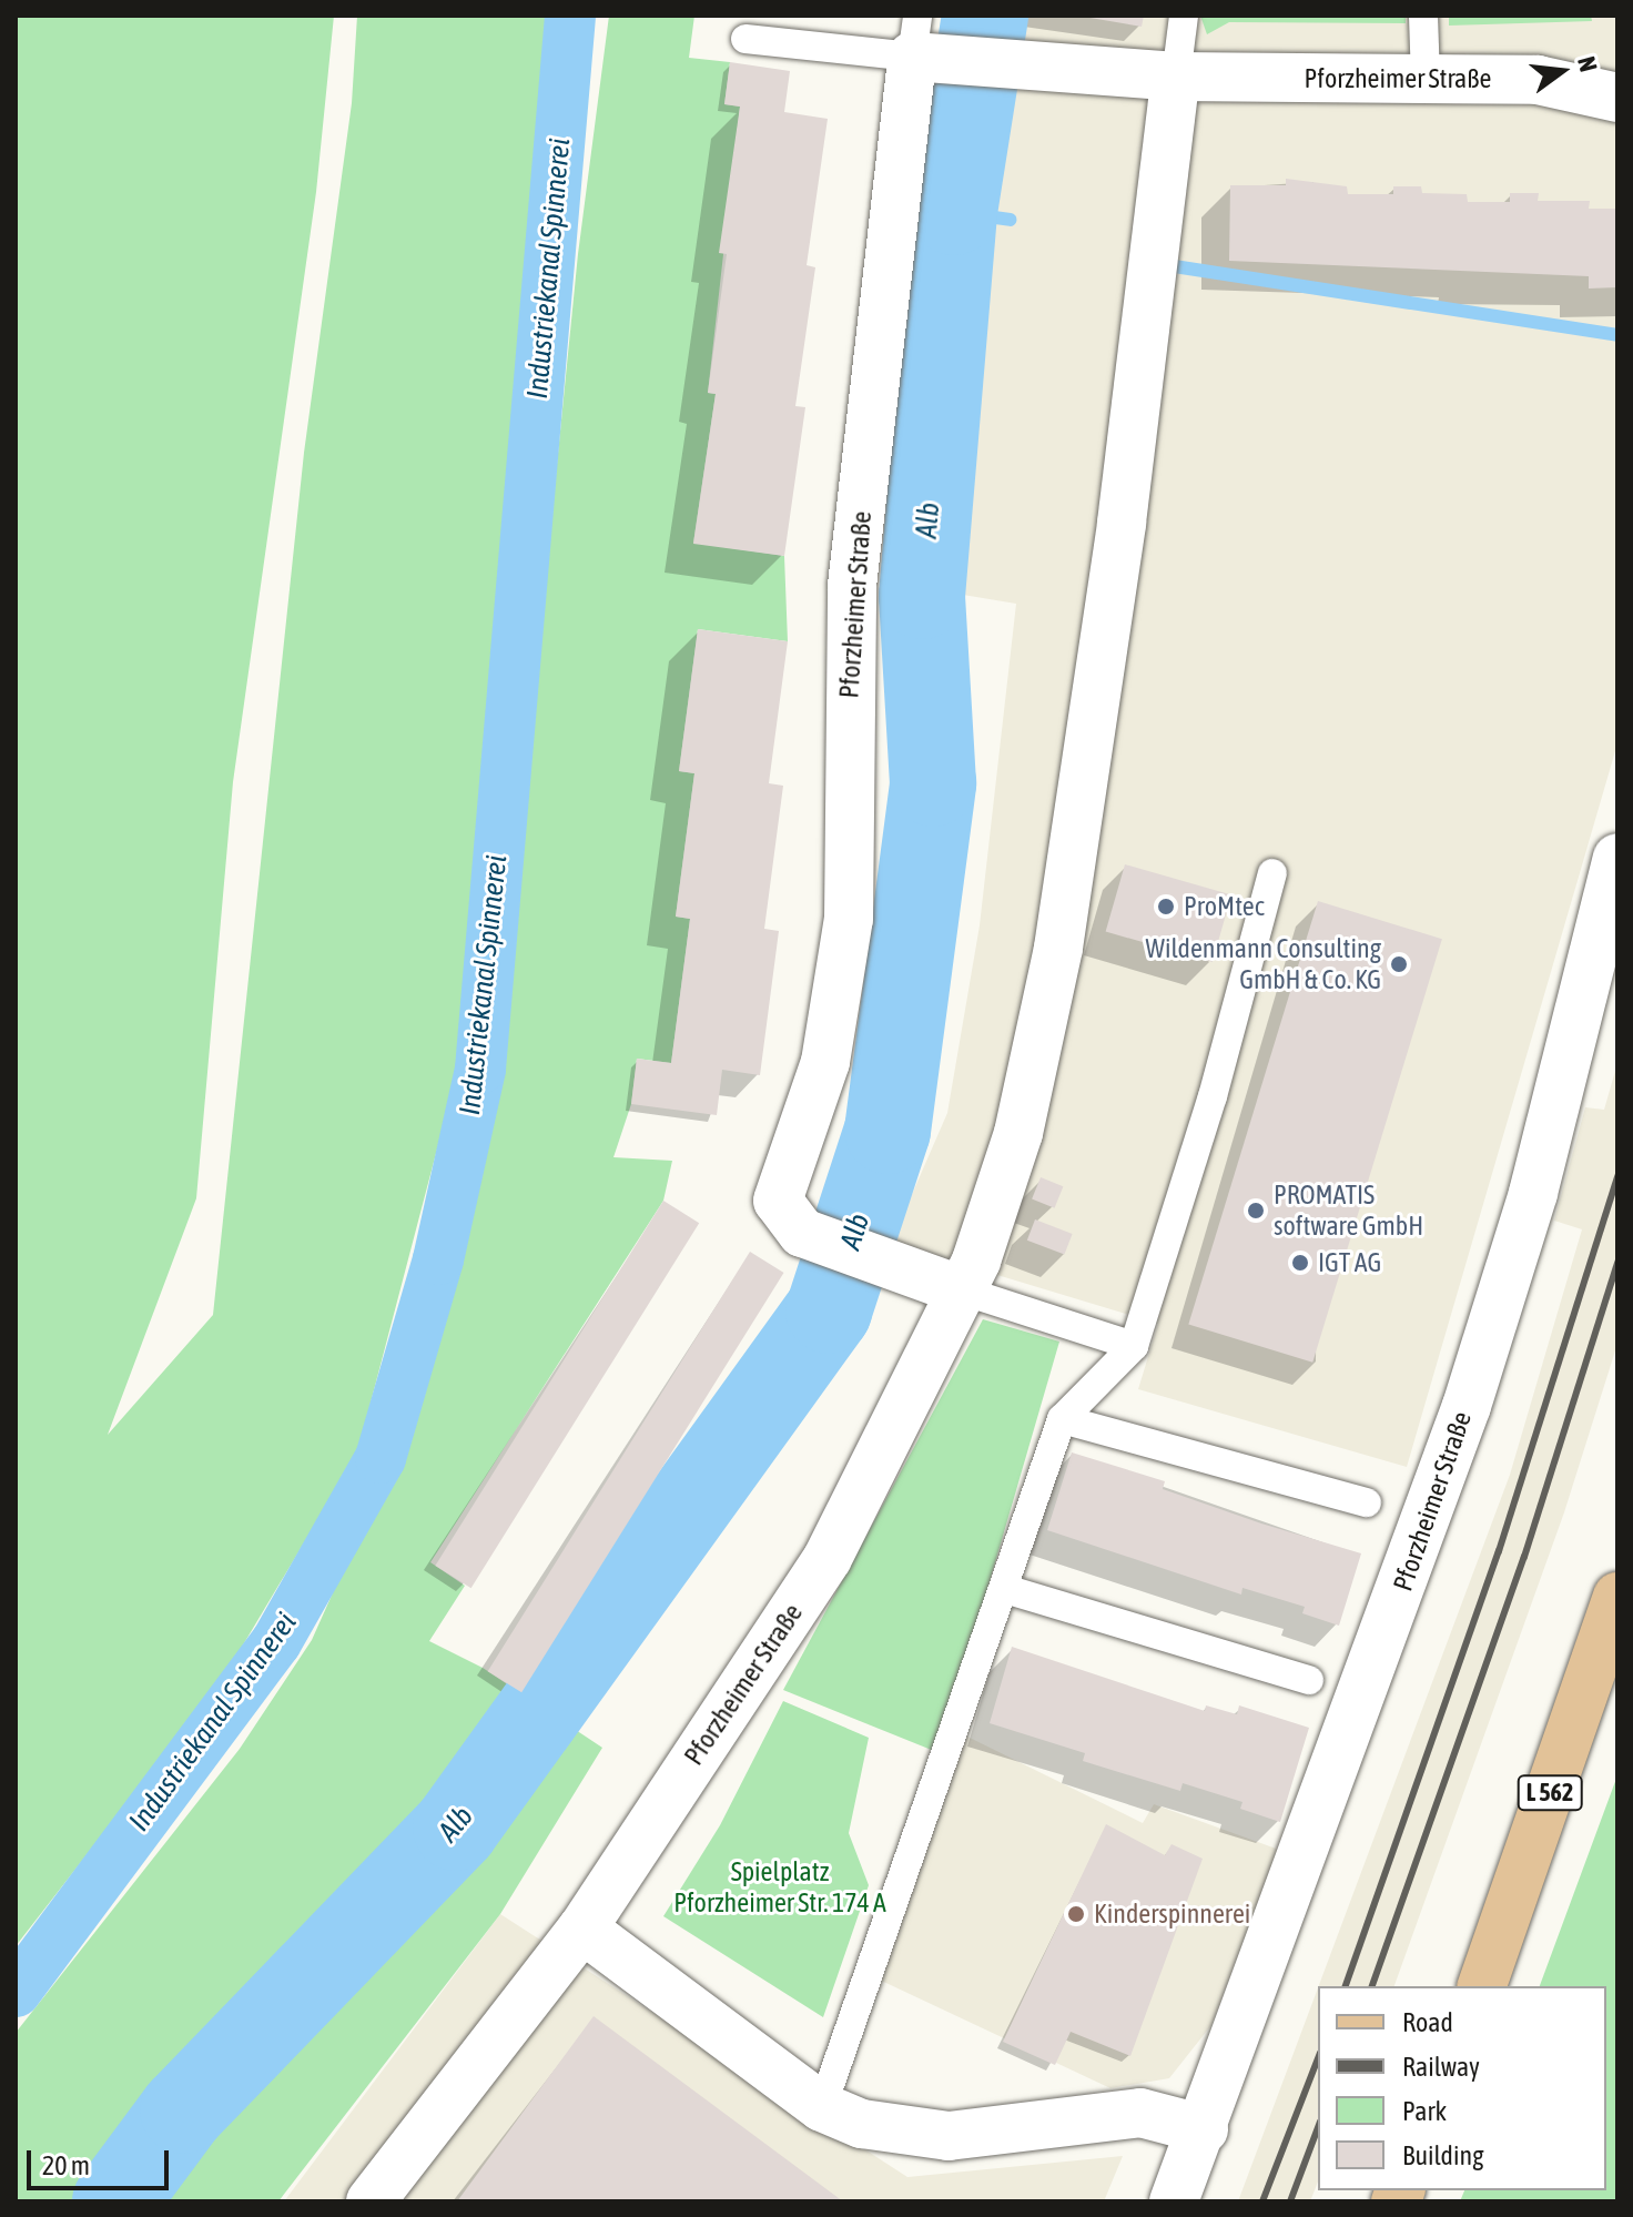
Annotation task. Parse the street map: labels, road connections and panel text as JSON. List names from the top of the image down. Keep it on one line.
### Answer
{"streets":{"main road":["L 562"],"street":["Pforzheimer Straße"]},"water":["Industriekanal Spinnerei","Alb"],"parks":["Spielplatz Pforzheimer Str. 174 A"],"places":["ProMtec","Wildenmann Consulting GmbH & Co. KG","PROMATIS software GmbH","IGT AG","Kinderspinnerei"],"legend":["Road","Railway","Park","Building"],"scale_bar":"20 m","north":"right"}
